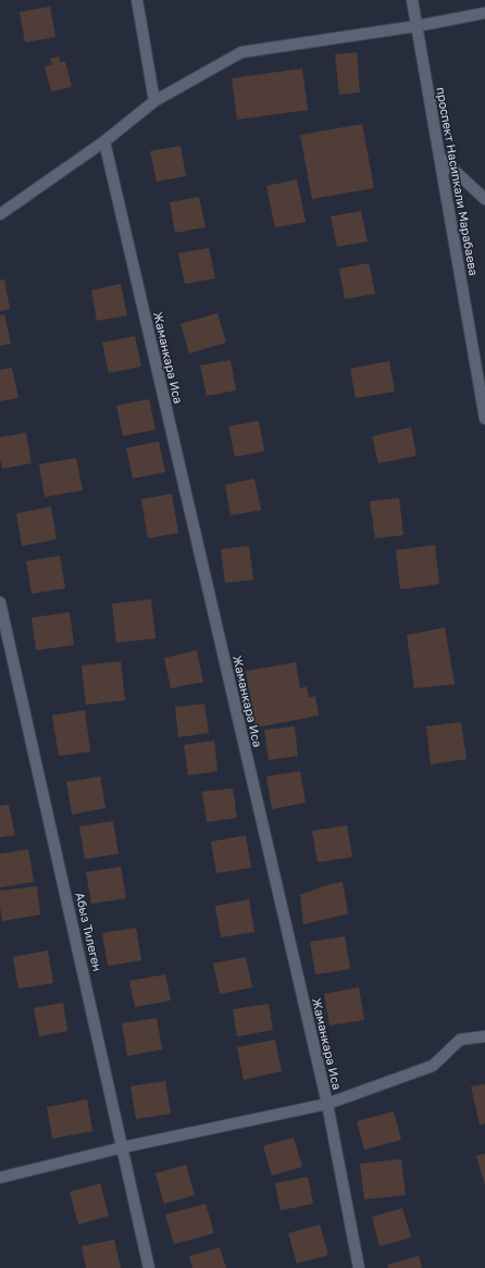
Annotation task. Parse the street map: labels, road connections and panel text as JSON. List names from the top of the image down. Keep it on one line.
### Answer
{"streets":{"street":["проспект Насипкали Марабаева","Жаманкара Иса","Абыз Тилеген"]}}
